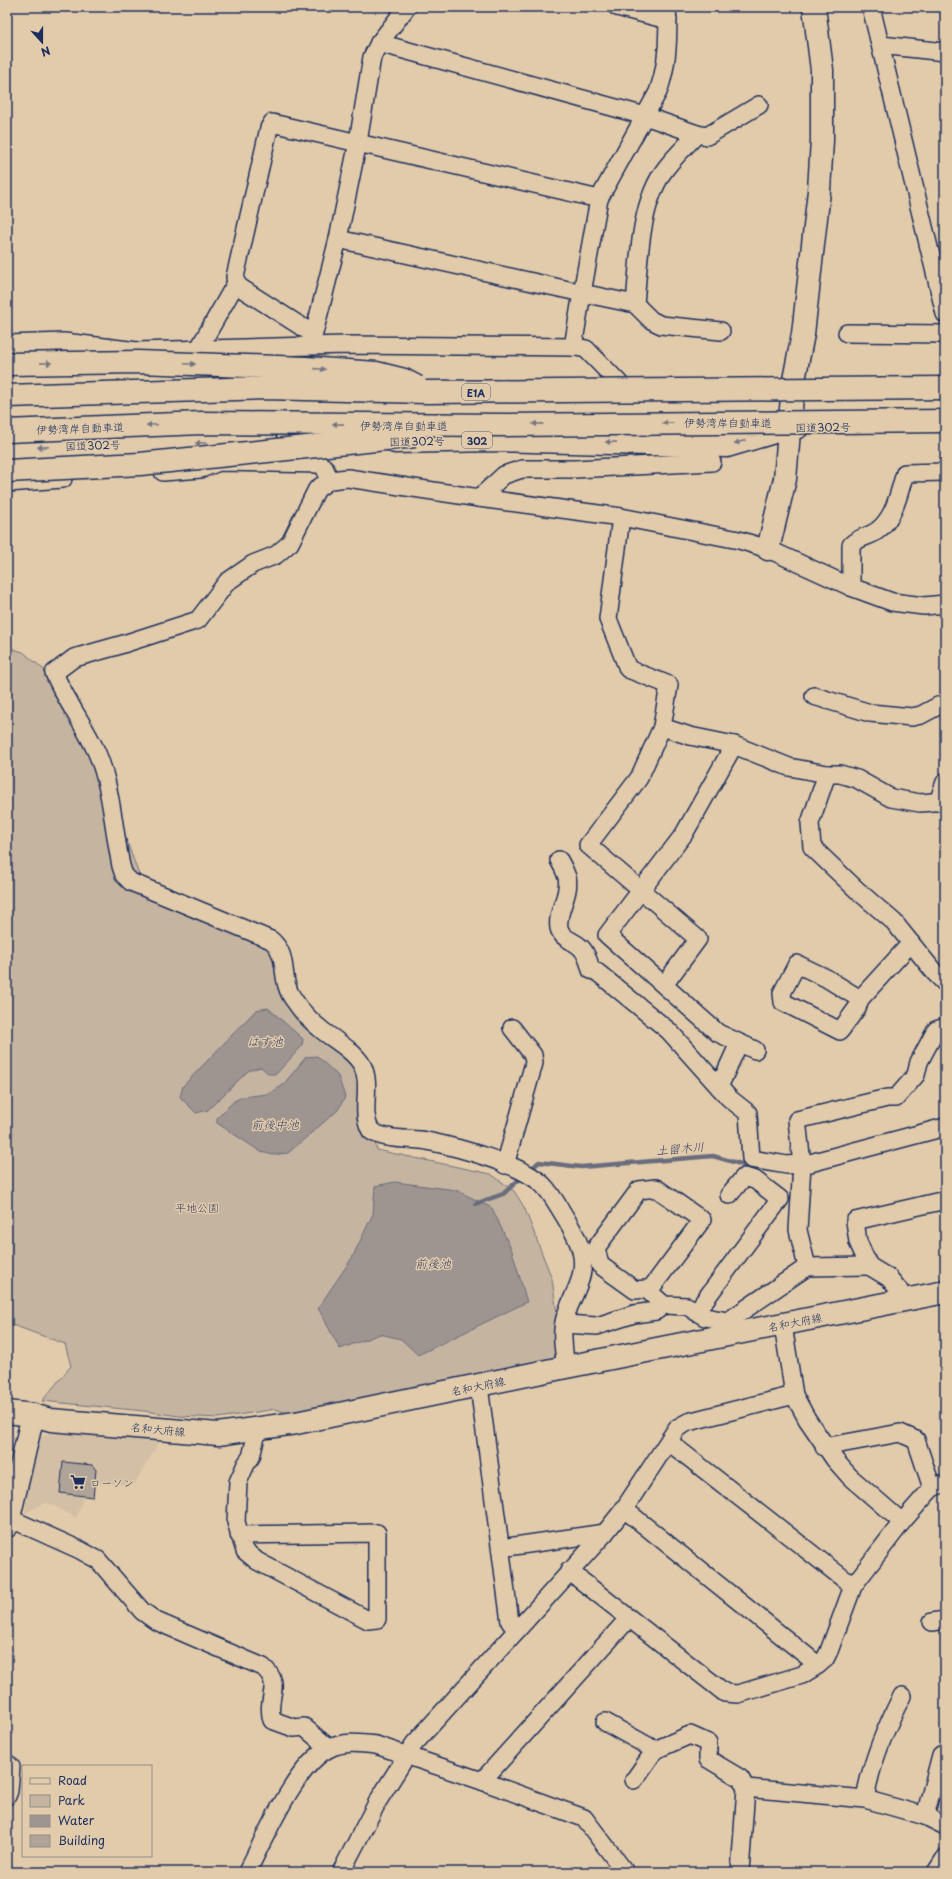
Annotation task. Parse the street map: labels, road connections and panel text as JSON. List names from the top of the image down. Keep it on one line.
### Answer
{"streets":{"main road":["E1A","伊勢湾岸自動車道","国道302号","302","名和大府線"]},"water":["はす池","前後中池","土留木川","前後池"],"parks":["平地公園"],"places":{"supermarket":["ローソン"]},"legend":["Road","Park","Water","Building"],"north":"bottom"}
